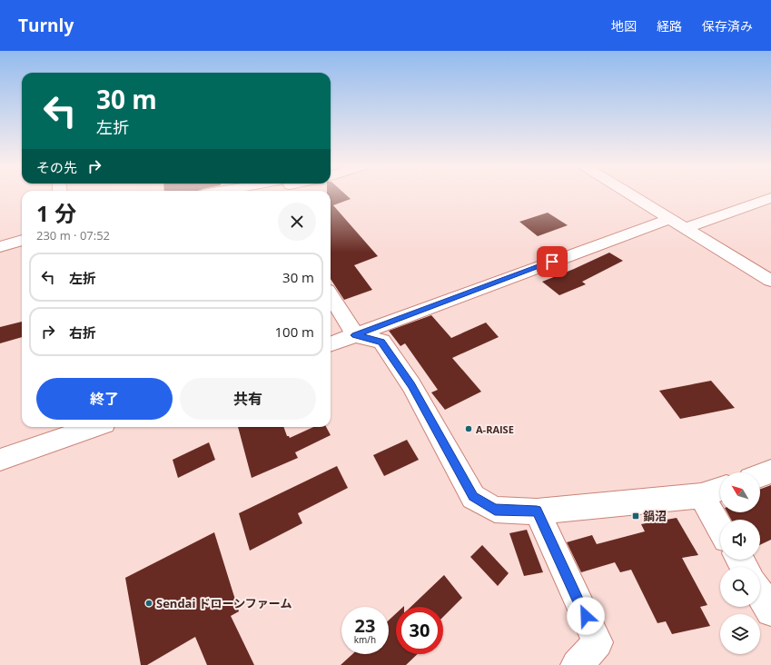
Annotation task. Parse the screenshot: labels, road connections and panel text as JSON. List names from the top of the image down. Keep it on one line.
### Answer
{"places":{"other":["A-RAISE","Sendai ドローンファーム"],"transit":["鍋沼"]},"north":"top left","page":{"header":"Turnly","nav":["地図","経路","保存済み"],"turn":["30 m","左折"],"then":"その先","heading":["1 分","230 m · 07:52"],"list":[{"name":"左折","value":"30 m"},{"name":"右折","value":"100 m"}],"buttons":["終了","共有"],"speed":"23 km/h","limit":"30"}}
